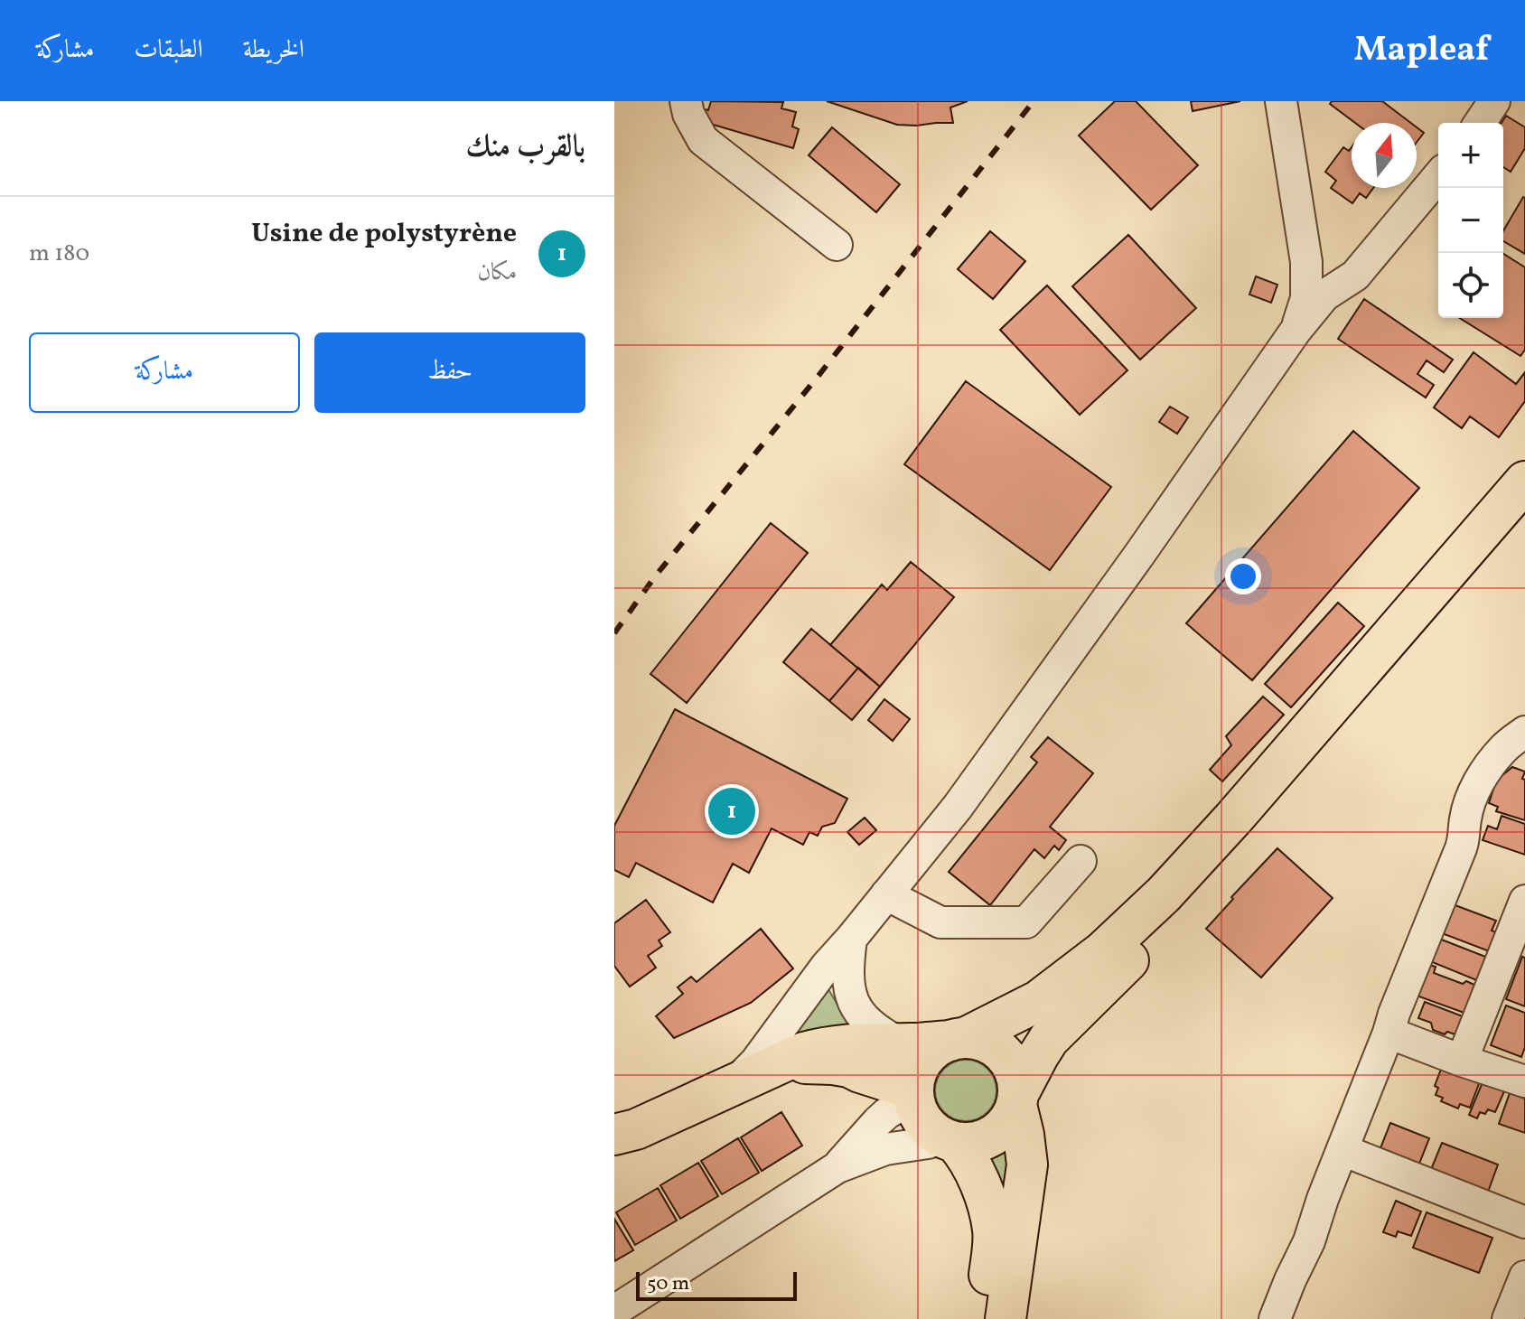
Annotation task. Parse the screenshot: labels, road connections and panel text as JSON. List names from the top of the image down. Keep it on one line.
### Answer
{"scale_bar":"50 m","north":"top","page":{"header":"Mapleaf","nav":["الخريطة","الطبقات","مشاركة"],"heading":"بالقرب منك","map_buttons":["+","−"],"list":[{"mark":"1","name":"Usine de polystyrène","note":"مكان","value":"180 m"}],"buttons":["حفظ","مشاركة"],"pins":"1","scale":"50 m"}}
